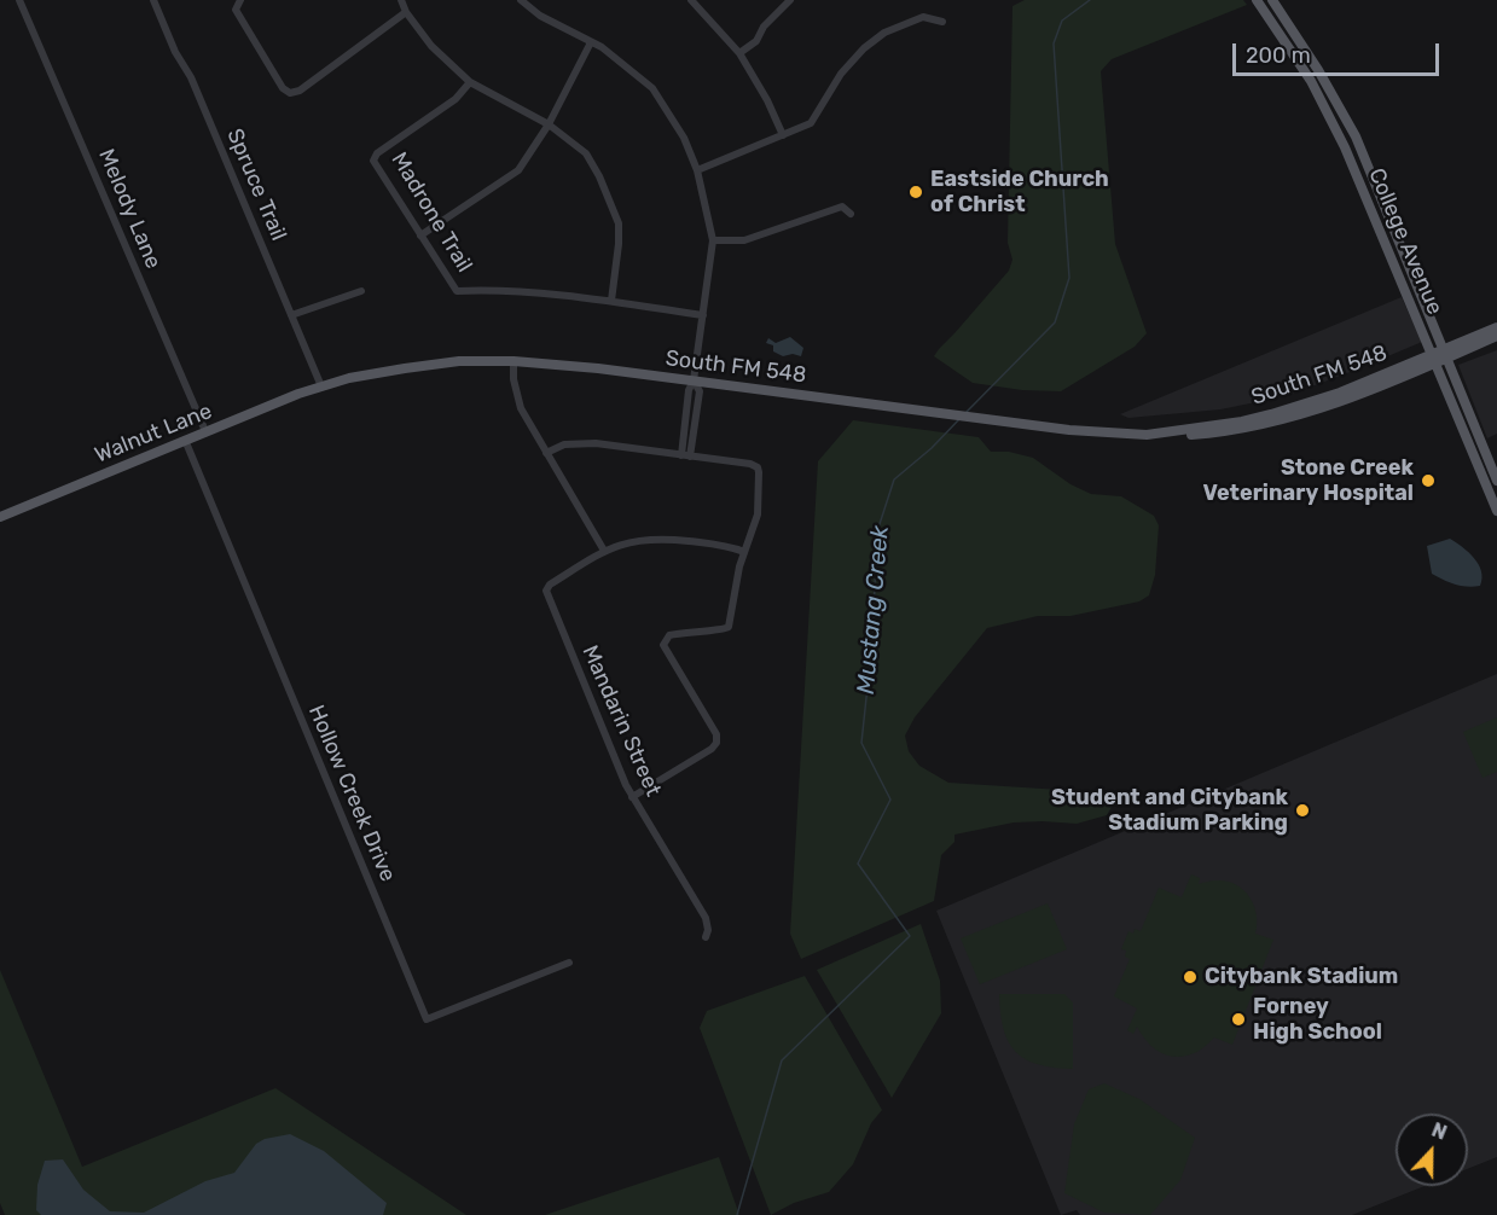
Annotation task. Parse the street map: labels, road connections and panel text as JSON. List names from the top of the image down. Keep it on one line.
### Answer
{"streets":{"main road":["College Avenue","South FM 548","Walnut Lane"],"street":["Spruce Trail","Melody Lane","Madrone Trail","Mandarin Street","Hollow Creek Drive"]},"crossings":[["Spruce Trail","South FM 548"],["Spruce Trail","Walnut Lane"],["Melody Lane","Walnut Lane"],["College Avenue","South FM 548"],["South FM 548","Walnut Lane"],["Walnut Lane","Hollow Creek Drive"]],"water":["Mustang Creek"],"places":["Eastside Church of Christ","Stone Creek Veterinary Hospital","Student and Citybank Stadium Parking","Citybank Stadium","Forney High School"],"scale_bar":"200 m","north":"top"}
